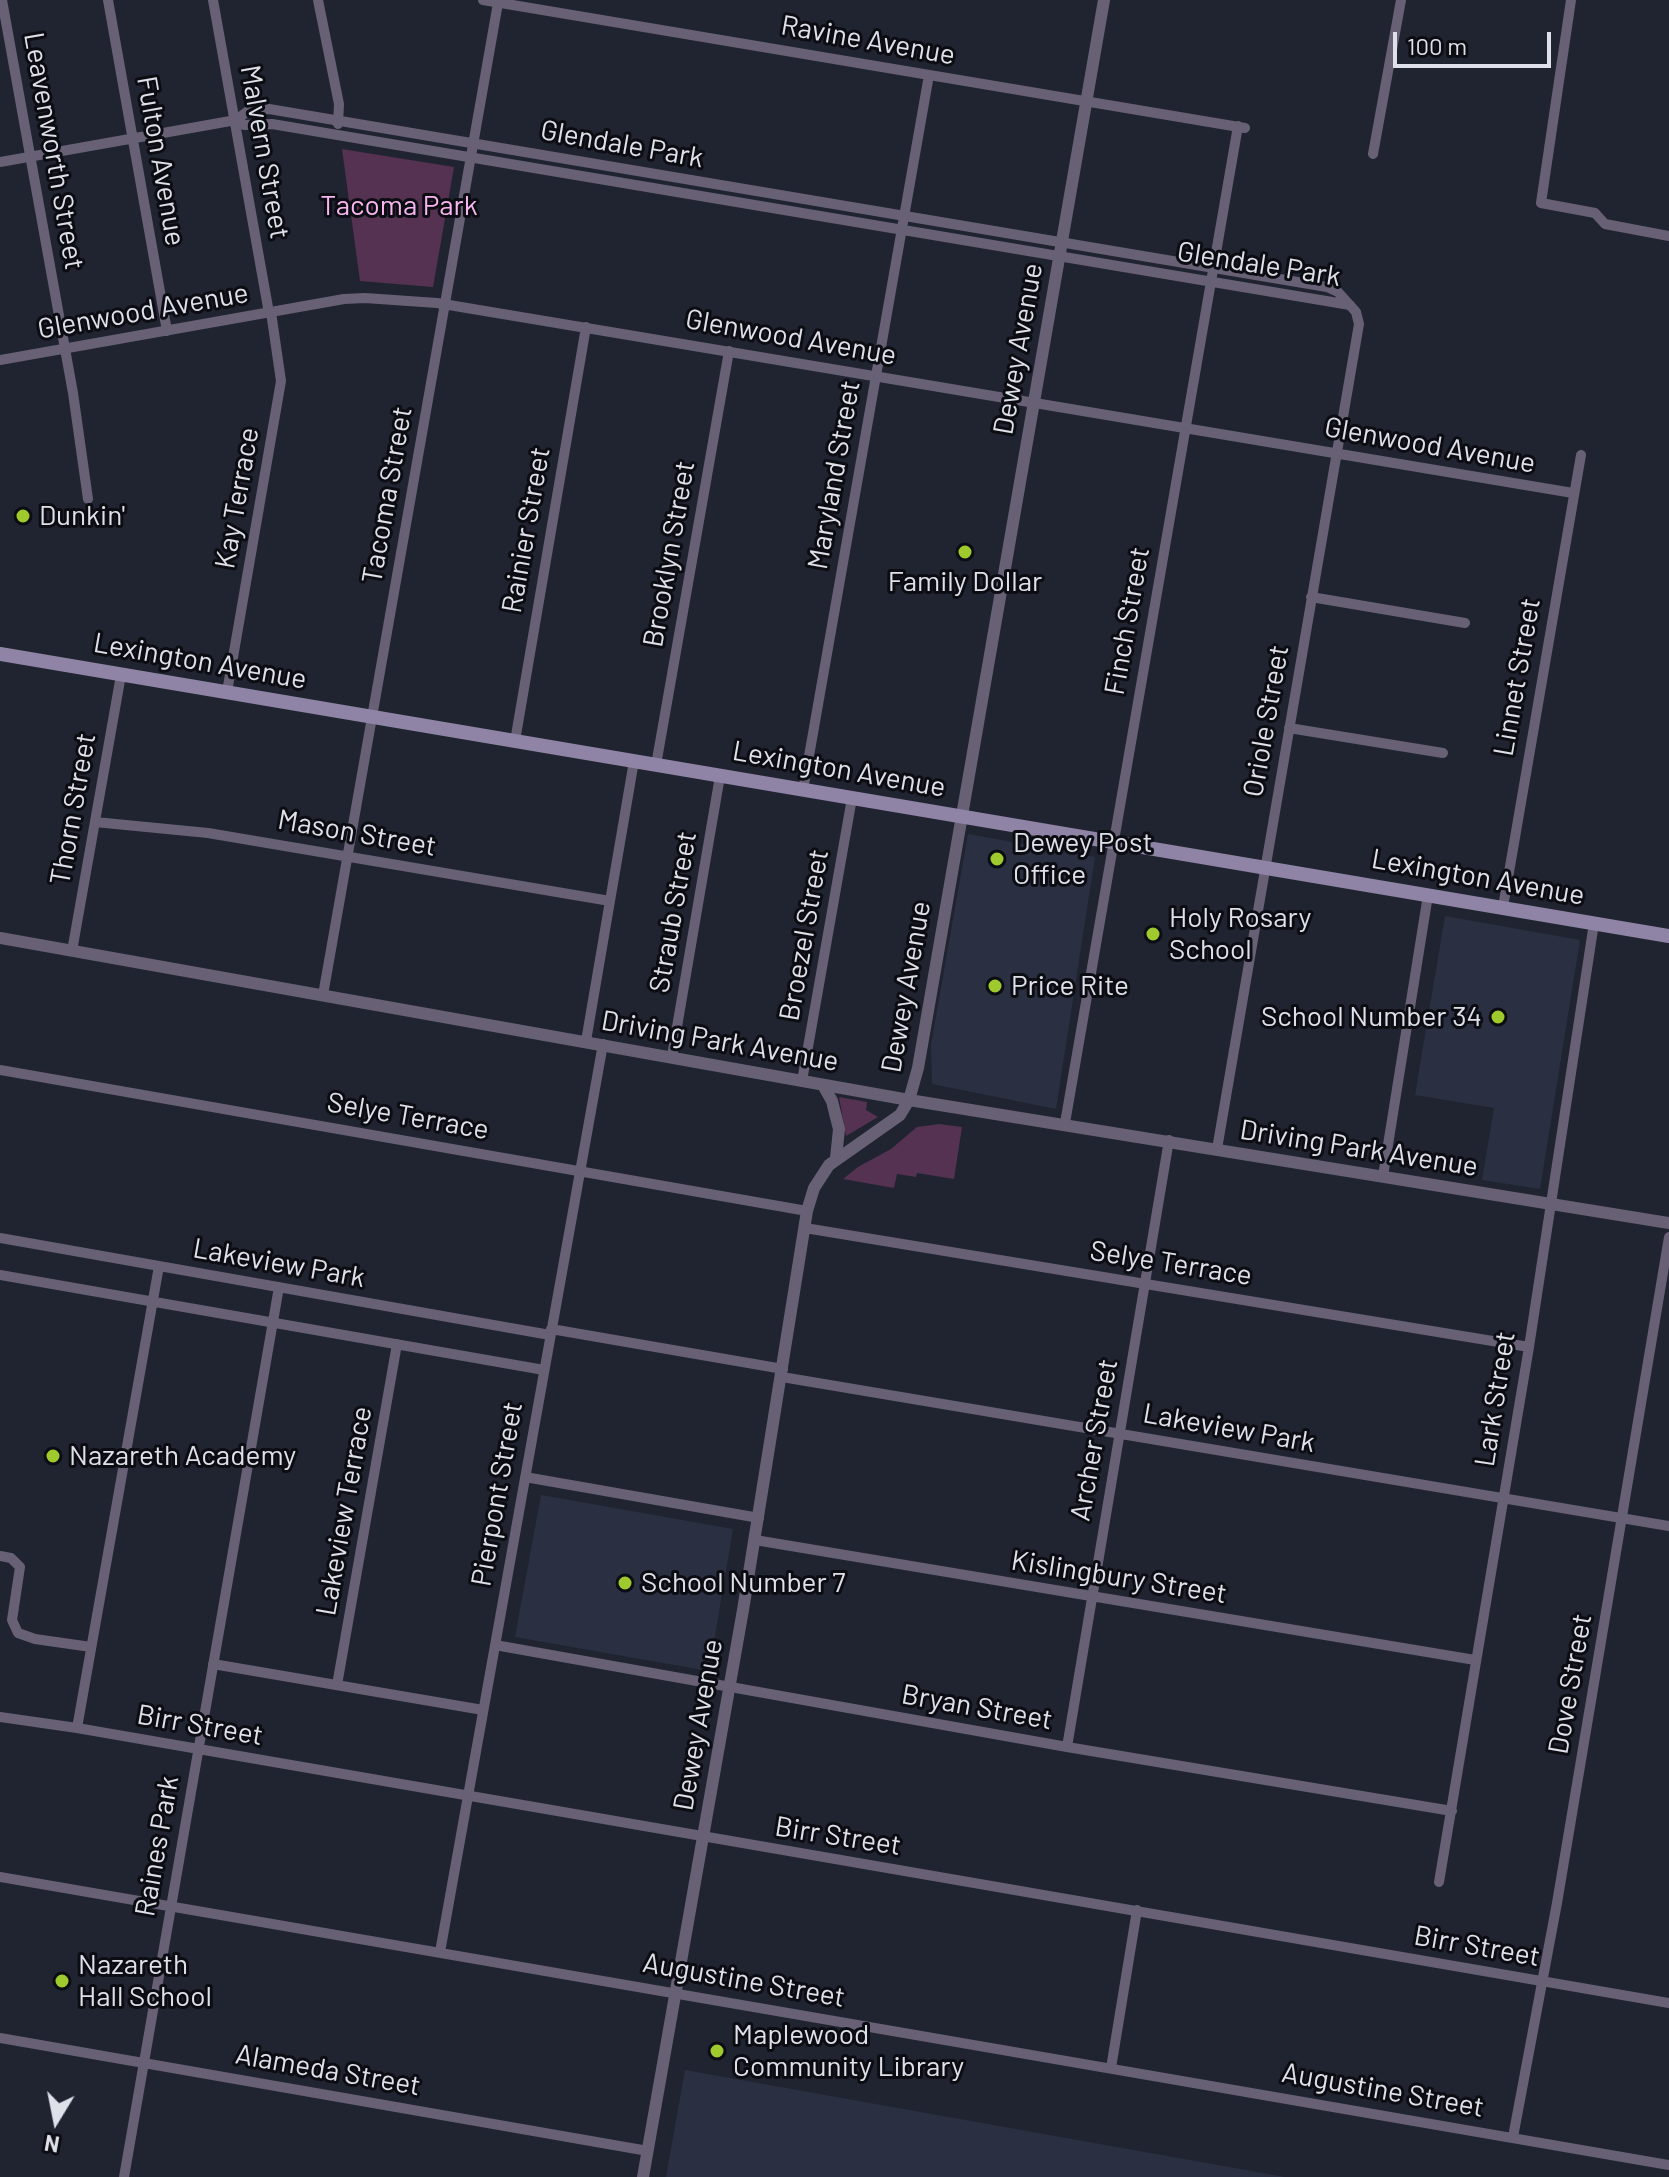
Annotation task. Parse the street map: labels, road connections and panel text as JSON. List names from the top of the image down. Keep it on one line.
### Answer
{"streets":{"main road":["Lexington Avenue"],"street":["Ravine Avenue","Glendale Park","Leavenworth Street","Malvern Street","Fulton Avenue","Glenwood Avenue","Dewey Avenue","Maryland Street","Tacoma Street","Kay Terrace","Rainier Street","Brooklyn Street","Finch Street","Linnet Street","Oriole Street","Thorn Street","Mason Street","Straub Street","Broezel Street","Driving Park Avenue","Selye Terrace","Lakeview Park","Lark Street","Archer Street","Pierpont Street","Lakeview Terrace","Kislingbury Street","Dove Street","Bryan Street","Birr Street","Raines Park","Augustine Street","Alameda Street"]},"crossings":[["Ravine Avenue","Dewey Avenue"],["Ravine Avenue","Maryland Street"],["Ravine Avenue","Tacoma Street"],["Ravine Avenue","Finch Street"],["Glendale Park","Leavenworth Street"],["Glendale Park","Malvern Street"],["Glendale Park","Fulton Avenue"],["Glendale Park","Dewey Avenue"],["Glendale Park","Maryland Street"],["Glendale Park","Tacoma Street"],["Glendale Park","Finch Street"],["Glendale Park","Oriole Street"],["Leavenworth Street","Glenwood Avenue"],["Malvern Street","Glenwood Avenue"],["Malvern Street","Kay Terrace"],["Fulton Avenue","Glenwood Avenue"],["Glenwood Avenue","Dewey Avenue"],["Glenwood Avenue","Maryland Street"],["Glenwood Avenue","Tacoma Street"],["Glenwood Avenue","Kay Terrace"],["Glenwood Avenue","Rainier Street"],["Glenwood Avenue","Brooklyn Street"],["Glenwood Avenue","Finch Street"],["Glenwood Avenue","Linnet Street"],["Glenwood Avenue","Oriole Street"],["Dewey Avenue","Lexington Avenue"],["Dewey Avenue","Driving Park Avenue"],["Dewey Avenue","Selye Terrace"],["Dewey Avenue","Lakeview Park"],["Dewey Avenue","Kislingbury Street"],["Dewey Avenue","Bryan Street"],["Dewey Avenue","Birr Street"],["Dewey Avenue","Augustine Street"],["Dewey Avenue","Alameda Street"],["Maryland Street","Lexington Avenue"],["Tacoma Street","Lexington Avenue"],["Tacoma Street","Mason Street"],["Tacoma Street","Driving Park Avenue"],["Kay Terrace","Lexington Avenue"],["Rainier Street","Lexington Avenue"],["Brooklyn Street","Lexington Avenue"],["Finch Street","Lexington Avenue"],["Finch Street","Driving Park Avenue"],["Lexington Avenue","Linnet Street"],["Lexington Avenue","Oriole Street"],["Lexington Avenue","Thorn Street"],["Lexington Avenue","Straub Street"],["Lexington Avenue","Broezel Street"],["Lexington Avenue","Lark Street"],["Oriole Street","Driving Park Avenue"],["Thorn Street","Mason Street"],["Thorn Street","Driving Park Avenue"],["Straub Street","Driving Park Avenue"],["Broezel Street","Driving Park Avenue"],["Driving Park Avenue","Lark Street"],["Driving Park Avenue","Archer Street"],["Driving Park Avenue","Pierpont Street"],["Selye Terrace","Lark Street"],["Selye Terrace","Archer Street"],["Selye Terrace","Pierpont Street"],["Lakeview Park","Lark Street"],["Lakeview Park","Archer Street"],["Lakeview Park","Pierpont Street"],["Lakeview Park","Dove Street"],["Lakeview Park","Raines Park"],["Lark Street","Kislingbury Street"],["Lark Street","Bryan Street"],["Archer Street","Kislingbury Street"],["Archer Street","Bryan Street"],["Pierpont Street","Bryan Street"],["Pierpont Street","Birr Street"],["Pierpont Street","Augustine Street"],["Dove Street","Birr Street"],["Dove Street","Augustine Street"],["Birr Street","Raines Park"],["Raines Park","Augustine Street"],["Raines Park","Alameda Street"]],"parks":["Tacoma Park"],"places":["Dunkin'","Family Dollar","Dewey Post Office","Holy Rosary School","Price Rite","School Number 34","Nazareth Academy","School Number 7","Nazareth Hall School","Maplewood Community Library"],"scale_bar":"100 m","north":"bottom"}
